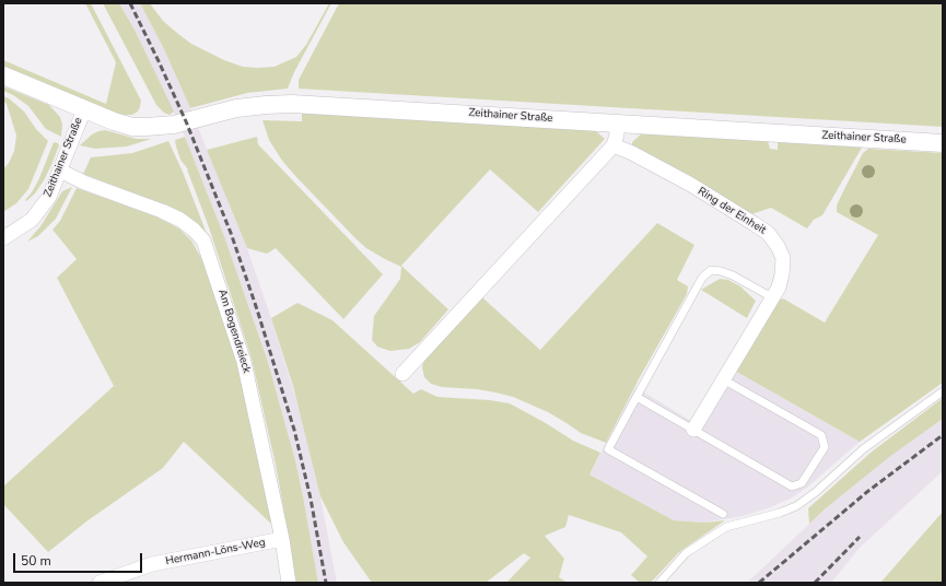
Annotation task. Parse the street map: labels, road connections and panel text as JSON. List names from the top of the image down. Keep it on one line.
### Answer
{"streets":{"street":["Zeithainer Straße","Ring der Einheit","Am Bogendreieck","Hermann-Löns-Weg"]},"crossings":[["Zeithainer Straße","Am Bogendreieck"],["Am Bogendreieck","Hermann-Löns-Weg"]],"scale_bar":"50 m"}
